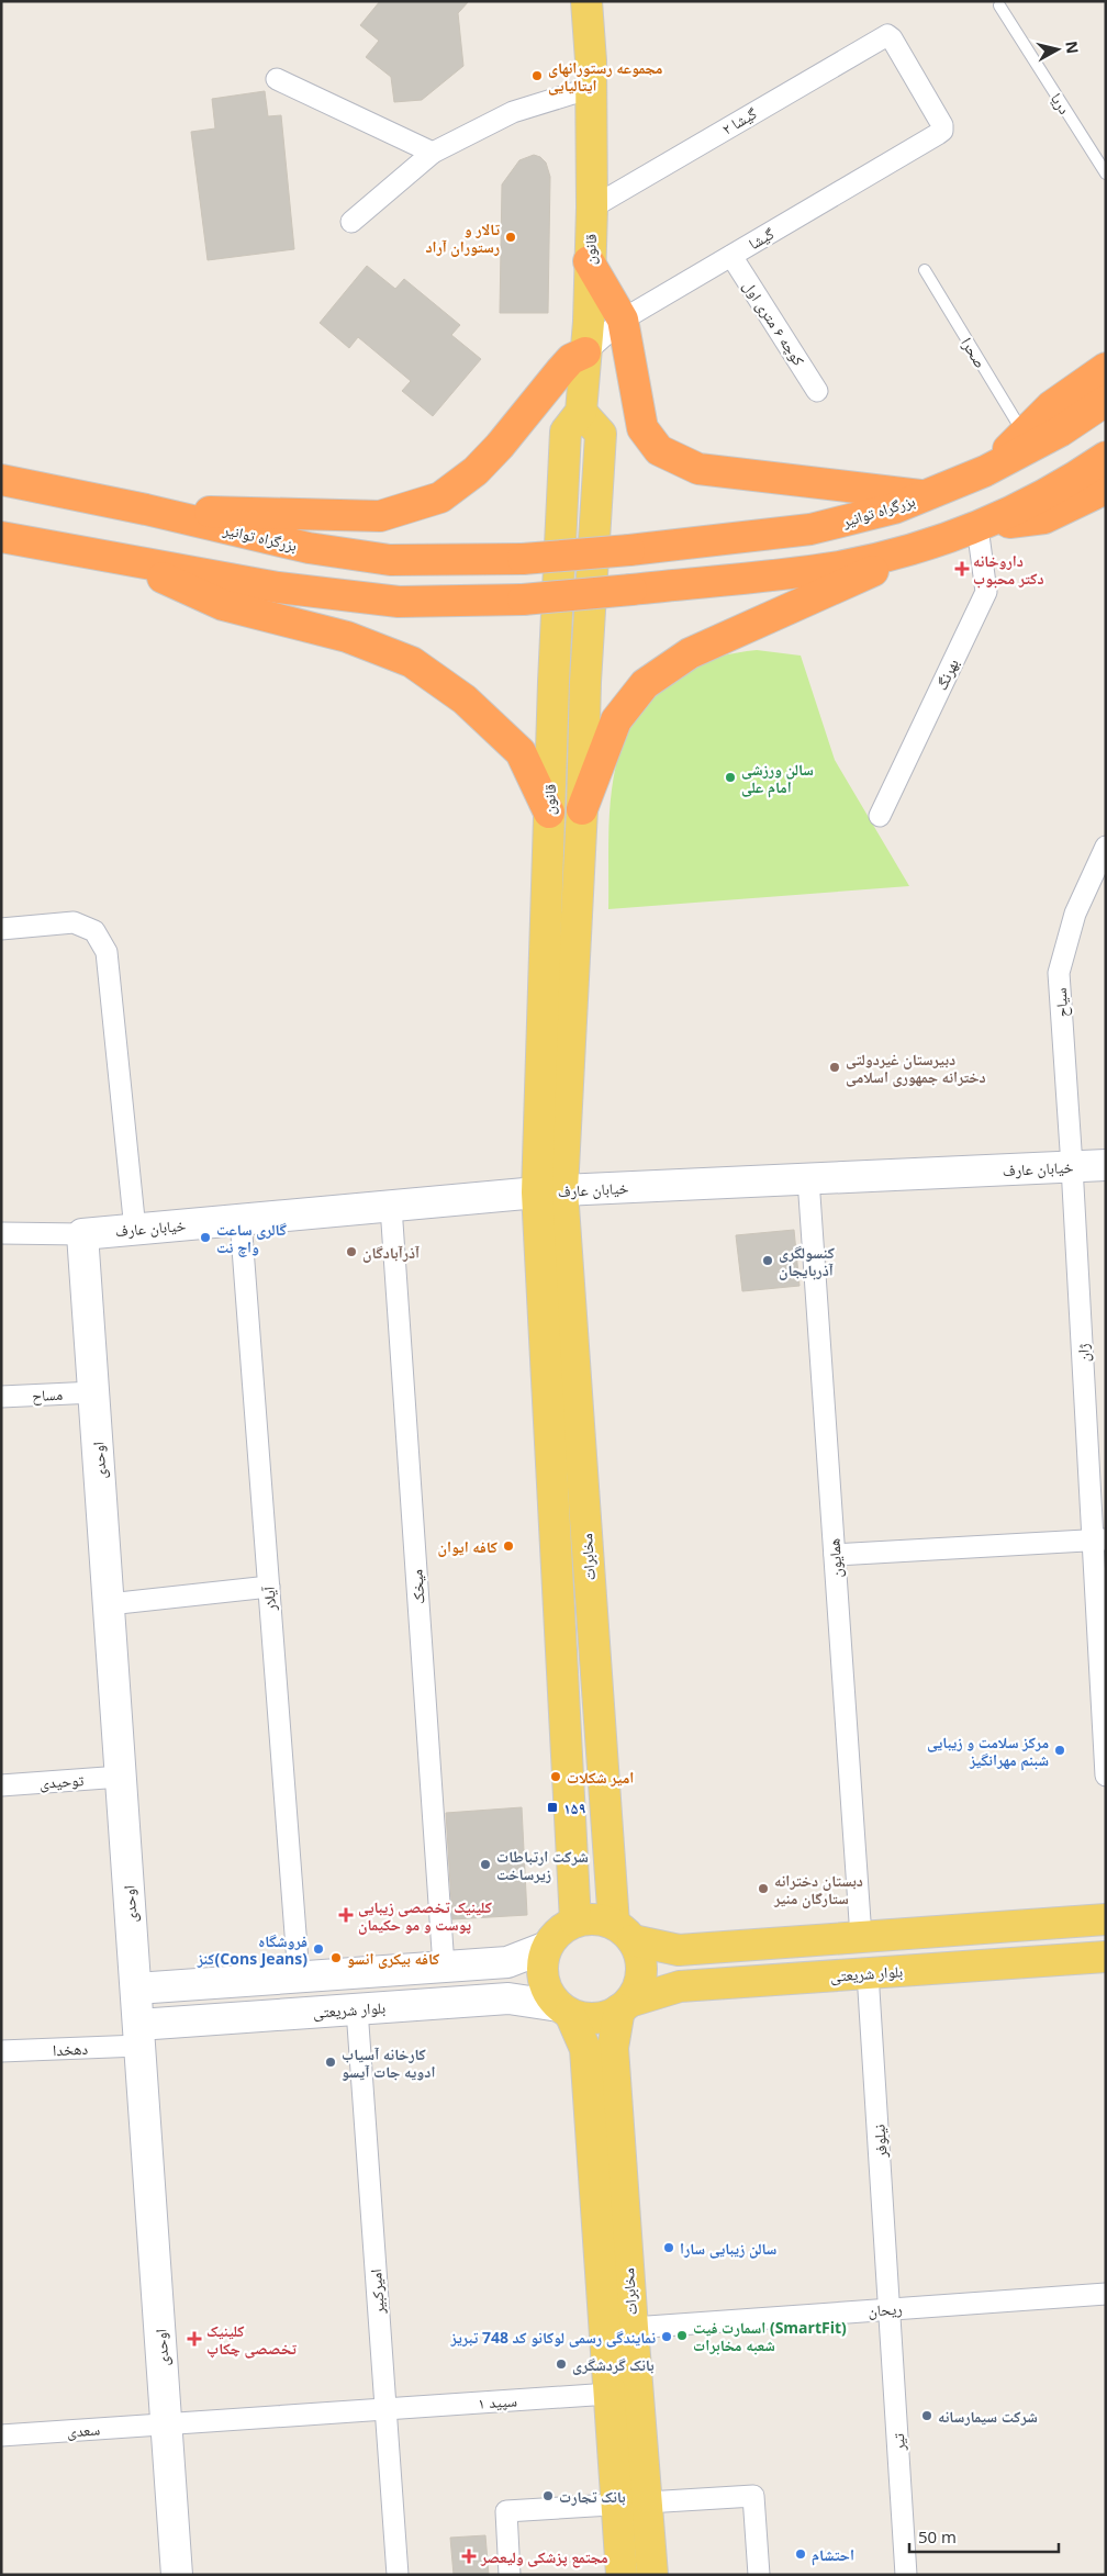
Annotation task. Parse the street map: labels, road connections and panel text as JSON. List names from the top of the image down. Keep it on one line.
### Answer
{"streets":{"highway":["بزرگراه توانیر"],"main road":["قانون","مخابرات","بلوار شریعتى"],"street":["گیشا ۲","گیشا","کوچه ۶ متری اول","بهرنگ","سیاح","خیابان عارف","ژان","مساح","اوحدی","همایون","میخک","آیلار","توحیدی","دهخدا","نیلوفر","امیرکبیر","ریحان","سپید ۱","سعدی","تیر"],"lane":["دریا","صحرا"]},"crossings":[["گیشا ۲","گیشا"],["گیشا ۲","قانون"],["گیشا","قانون"],["گیشا","کوچه ۶ متری اول"],["قانون","خیابان عارف"],["قانون","مخابرات"],["سیاح","خیابان عارف"],["سیاح","ژان"],["خیابان عارف","ژان"],["خیابان عارف","اوحدی"],["خیابان عارف","مخابرات"],["خیابان عارف","همایون"],["خیابان عارف","میخک"],["خیابان عارف","آیلار"],["مساح","اوحدی"],["اوحدی","توحیدی"],["اوحدی","بلوار شریعتى"],["اوحدی","دهخدا"],["اوحدی","سپید ۱"],["اوحدی","سعدی"],["مخابرات","بلوار شریعتى"],["مخابرات","ریحان"],["مخابرات","سپید ۱"],["بلوار شریعتى","دهخدا"],["بلوار شریعتى","نیلوفر"],["بلوار شریعتى","امیرکبیر"],["نیلوفر","ریحان"],["نیلوفر","تیر"],["امیرکبیر","سپید ۱"],["ریحان","تیر"],["سپید ۱","سعدی"]],"places":{"other":["مجموعه رستورانهای ایتالیایی","تالار و رستوران آراد","سالن ورزشی امام علی","دبیرستان غیردولتی دخترانه جمهوری اسلامی","گالری ساعت واچ نت","آذرآبادگان","کنسولگری آذربایجان","کافه ایوان","مرکز سلامت و زیبایی شبنم مهرانگیز","امیر شکلات","شرکت ارتباطات زیرساخت","دبستان دخترانه ستارگان منیر","فروشگاه کنز(Cons Jeans)","کافه بیکری انسو","کارخانه آسیاب ادویه جات آیسو","سالن زیبایی سارا","اسمارت فیت (SmartFit) شعبه مخابرات","نمایندگی رسمی لوکانو کد 748 تبریز","بانک گردشگری","شرکت سیمارسانه","بانک تجارت","احتشام"],"health":["داروخانه دکتر محبوب","کلینیک تخصصی زیبایی پوست و مو حکیمان","کلينيک تخصصی چکاپ","مجتمع پزشکی ولیعصر"],"transit":["۱۵۹"]},"scale_bar":"50 m","north":"right"}
